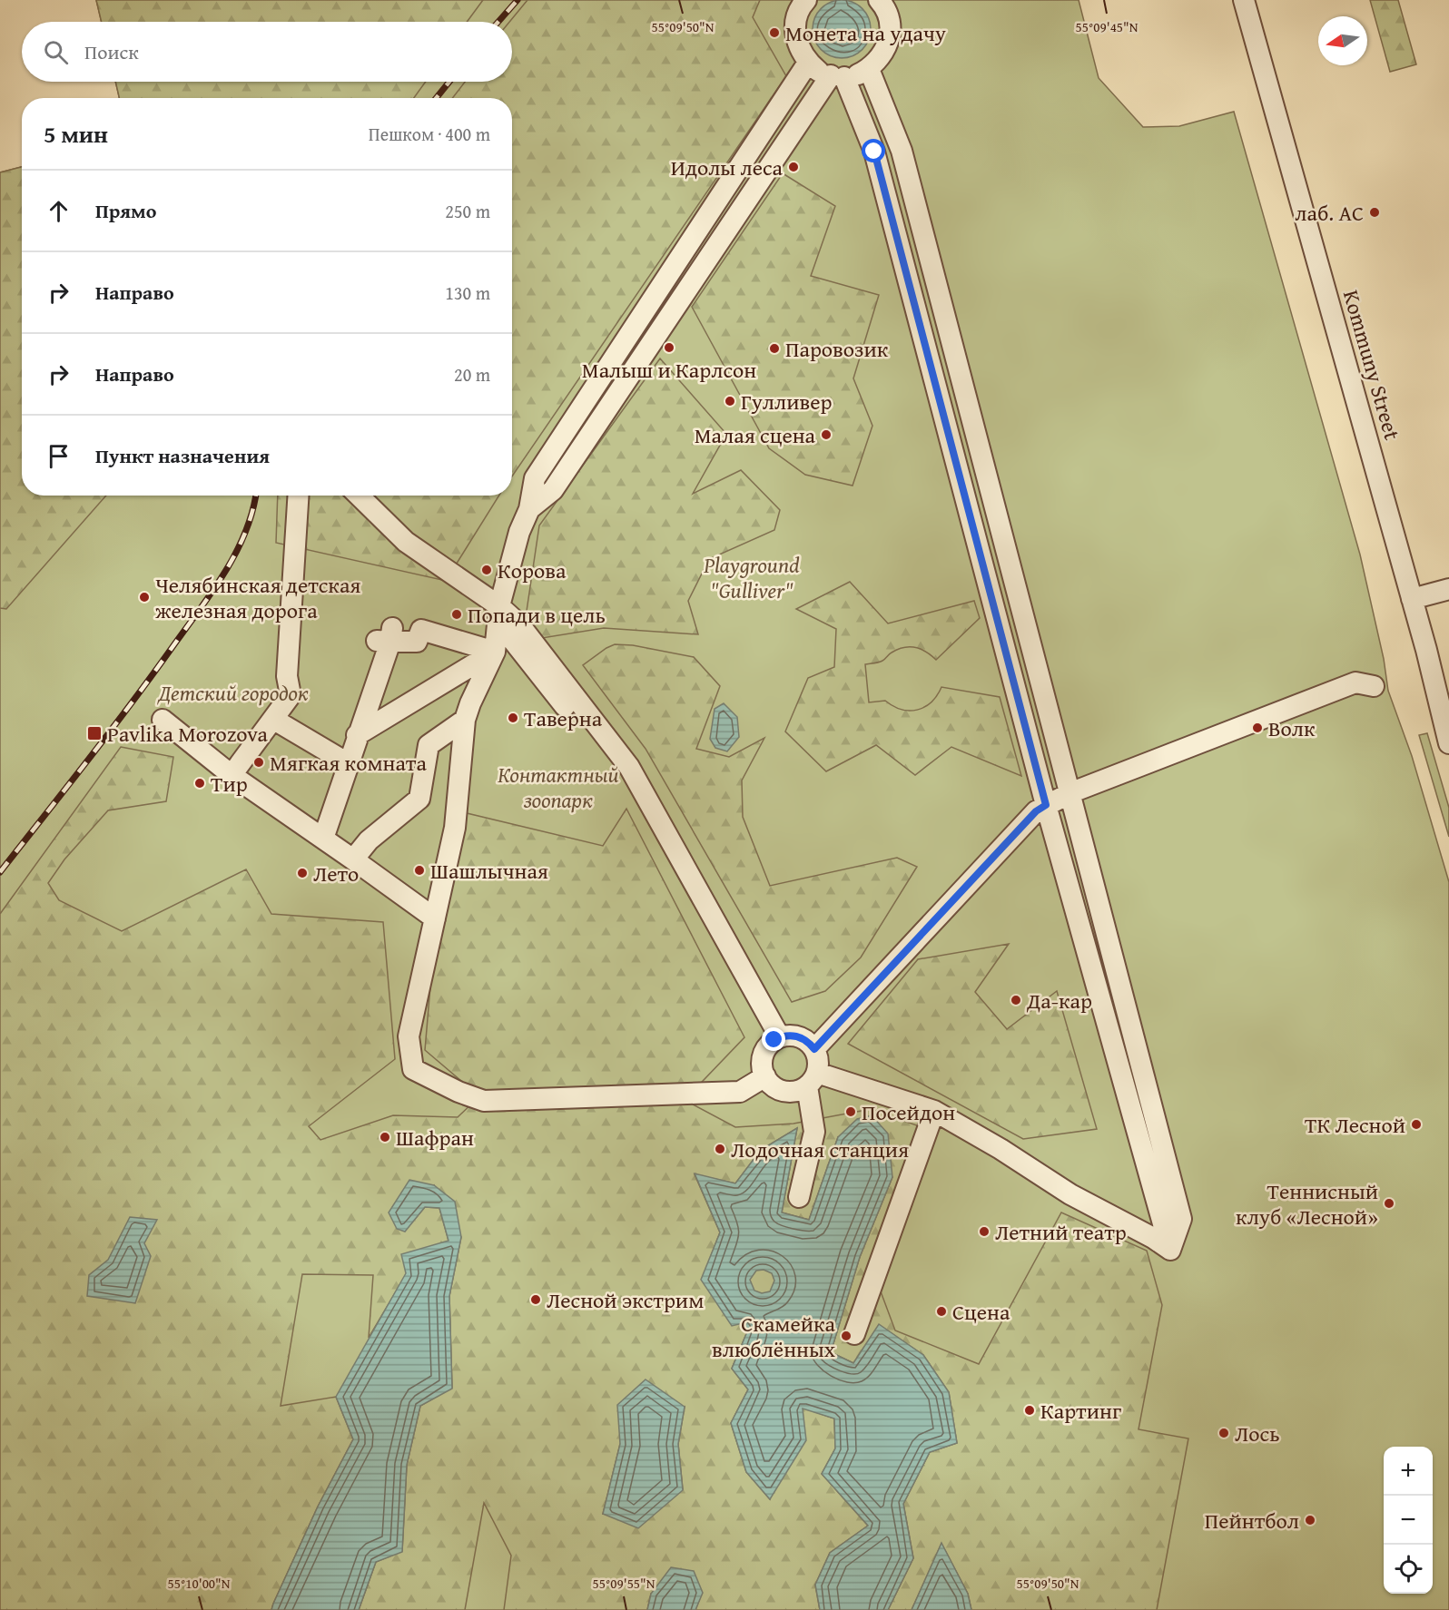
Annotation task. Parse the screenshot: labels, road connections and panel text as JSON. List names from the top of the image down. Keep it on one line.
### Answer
{"streets":{"street":["Kommuny Street"]},"parks":["Playground \"Gulliver\"","Детский городок","Контактный зоопарк"],"places":{"other":["Монета на удачу","Идолы леса","лаб. АС","Малыш и Карлсон","Паровозик","Гулливер","Малая сцена","Корова","Челябинская детская железная дорога","Попади в цель","Таверна","Волк","Мягкая комната","Тир","Шашлычная","Лето","Да-кар","Посейдон","ТК Лесной","Шафран","Лодочная станция","Теннисный клуб «Лесной»","Летний театр","Лесной экстрим","Сцена","Скамейка влюблённых","Картинг","Лось","Пейнтбол"],"transit":["Pavlika Morozova"]},"north":"left","page":{"search":"Поиск","heading":["5 мин","Пешком · 400 m"],"list":[["Прямо","250 m"],["Направо","130 m"],["Направо","20 m"],"Пункт назначения"],"map_buttons":["+","−"]},"coordinates":["55°09'50\"N","55°09'45\"N","55°10'00\"N","55°09'55\"N"]}
